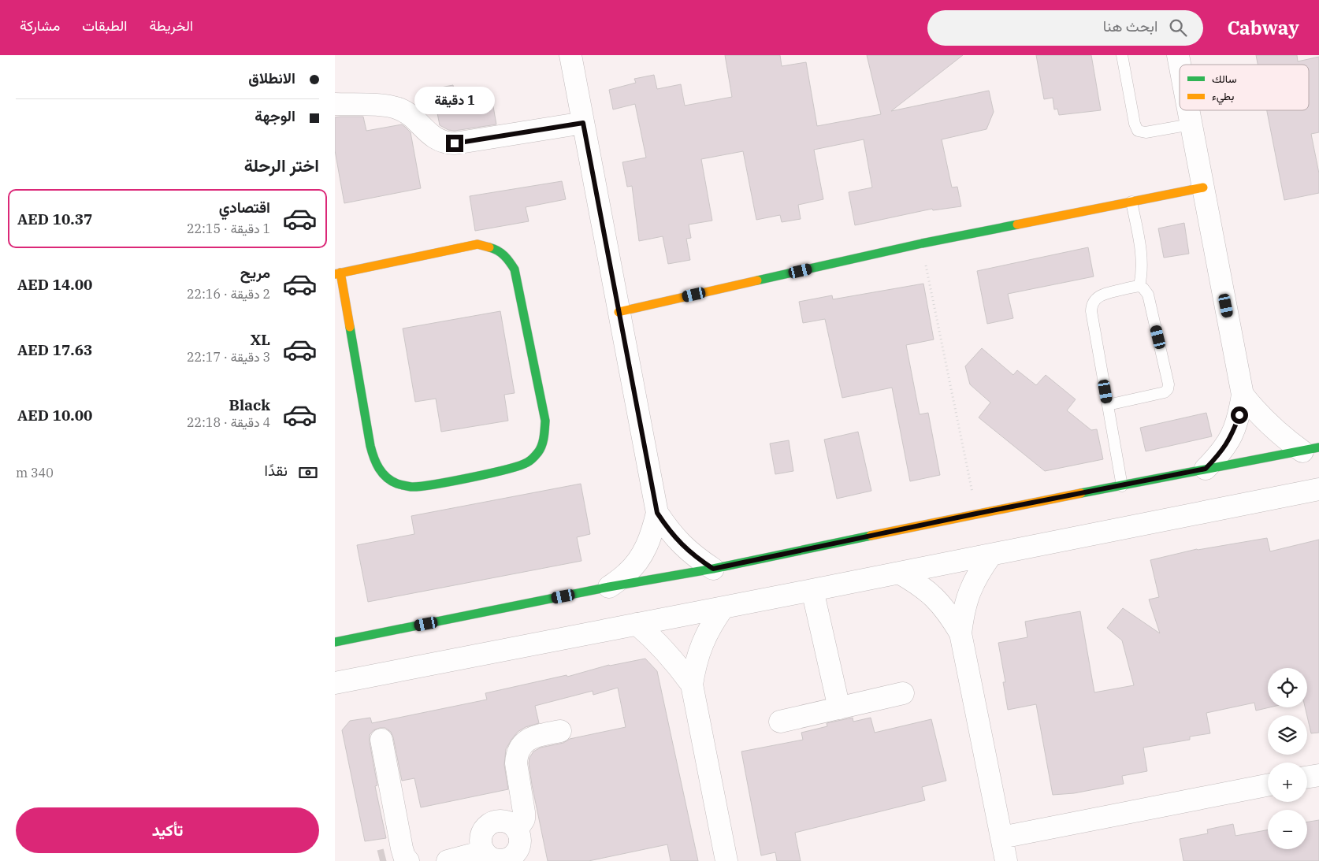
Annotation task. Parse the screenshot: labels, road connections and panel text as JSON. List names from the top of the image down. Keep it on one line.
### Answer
{"legend":["سالك","بطيء"],"page":{"header":"Cabway","search":"ابحث هنا","nav":["الخريطة","الطبقات","مشاركة"],"banner":["الانطلاق","الوجهة"],"bubble":"1 دقيقة","heading":"اختر الرحلة","list":[{"name":"اقتصادي","note":"1 دقيقة · 22:15","value":"AED 10.37"},{"name":"مريح","note":"2 دقيقة · 22:16","value":"AED 14.00"},{"name":"XL","note":"3 دقيقة · 22:17","value":"AED 17.63"},{"name":"Black","note":"4 دقيقة · 22:18","value":"AED 10.00"}],"pay":["نقدًا","340 m"],"map_buttons":["+","−"],"buttons":"تأكيد"}}
